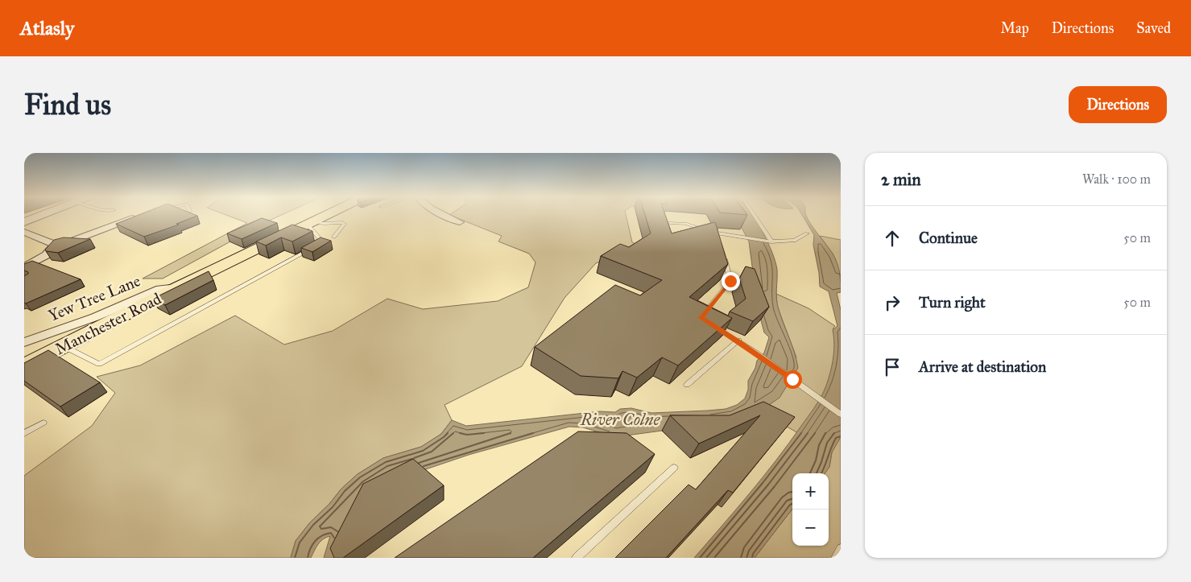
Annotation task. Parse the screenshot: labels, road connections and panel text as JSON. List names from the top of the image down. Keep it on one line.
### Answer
{"streets":{"main road":["Manchester Road"],"street":["Yew Tree Lane"]},"crossings":[["Yew Tree Lane","Manchester Road"]],"water":["River Colne"],"page":{"header":"Atlasly","nav":["Map","Directions","Saved"],"buttons":"Directions","title":"Find us","heading":["2 min","Walk · 100 m"],"list":[["Continue","50 m"],["Turn right","50 m"],"Arrive at destination"],"map_buttons":["+","−"]}}
